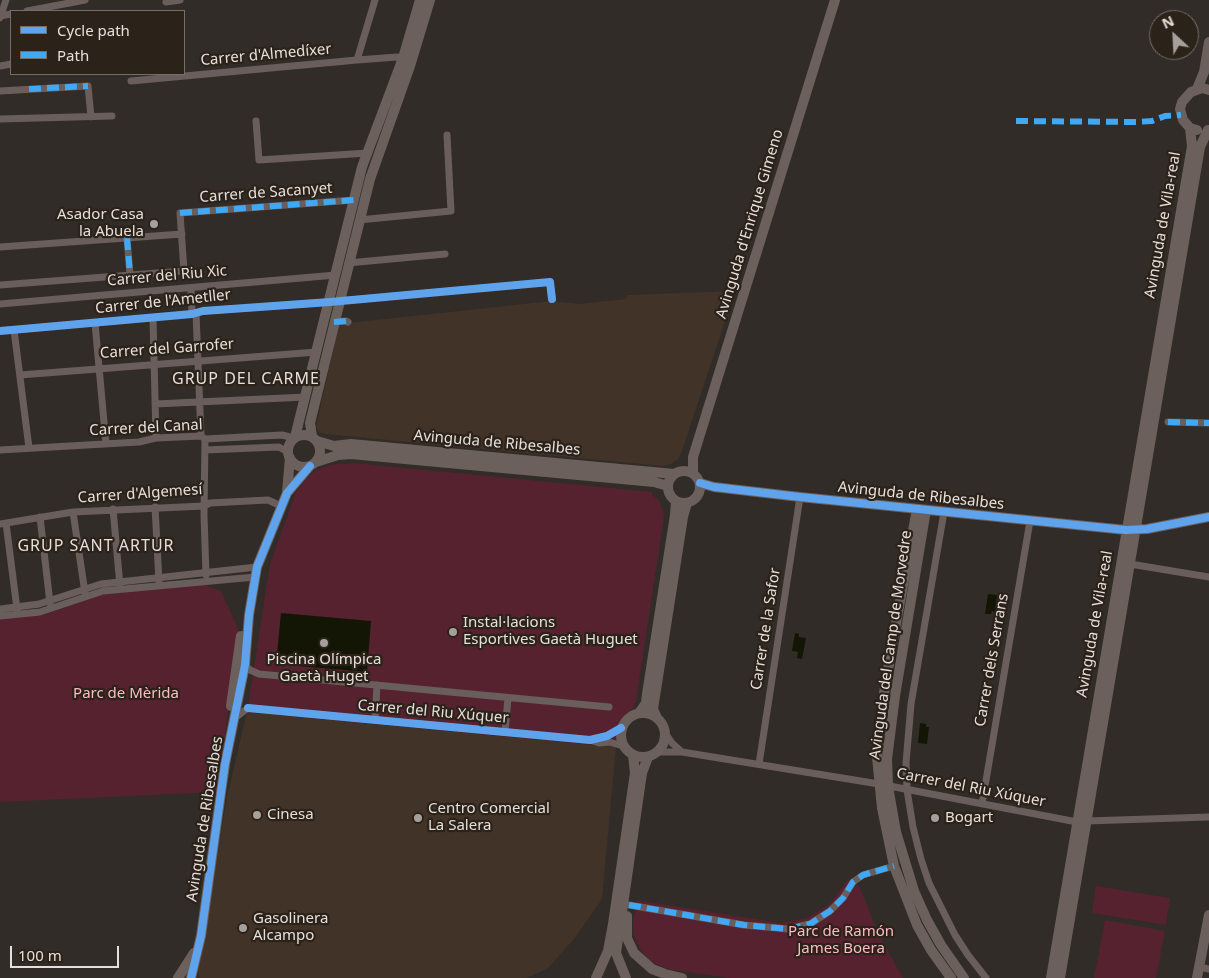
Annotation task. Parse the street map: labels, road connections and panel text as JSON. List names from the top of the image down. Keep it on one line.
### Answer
{"streets":{"street":["Carrer d'Almedíxer","Carrer de Sacanyet","Avinguda d'Enrique Gimeno","Avinguda de Vila-real","Carrer del Riu Xic","Carrer de l'Ametller","Carrer del Garrofer","Carrer del Canal","Avinguda de Ribesalbes","Carrer d'Algemesí","Carrer de la Safor","Avinguda del Camp de Morvedre","Carrer dels Serrans","Carrer del Riu Xúquer"]},"crossings":[["Avinguda d'Enrique Gimeno","Avinguda de Ribesalbes"],["Avinguda de Vila-real","Avinguda de Ribesalbes"],["Avinguda de Vila-real","Carrer del Riu Xúquer"],["Carrer del Canal","Avinguda de Ribesalbes"],["Avinguda de Ribesalbes","Carrer d'Algemesí"],["Avinguda de Ribesalbes","Carrer de la Safor"],["Avinguda de Ribesalbes","Avinguda del Camp de Morvedre"],["Avinguda de Ribesalbes","Carrer dels Serrans"],["Avinguda de Ribesalbes","Carrer del Riu Xúquer"],["Carrer de la Safor","Carrer del Riu Xúquer"],["Avinguda del Camp de Morvedre","Carrer del Riu Xúquer"],["Carrer dels Serrans","Carrer del Riu Xúquer"]],"districts":["GRUP DEL CARME","GRUP SANT ARTUR"],"parks":["Parc de Mèrida","Parc de Ramón James Boera"],"places":["Asador Casa la Abuela","Instal·lacions Esportives Gaetà Huguet","Piscina Olímpica Gaetà Huget","Cinesa","Centro Comercial La Salera","Bogart","Gasolinera Alcampo"],"legend":["Cycle path","Path"],"scale_bar":"100 m","north":"top left"}
